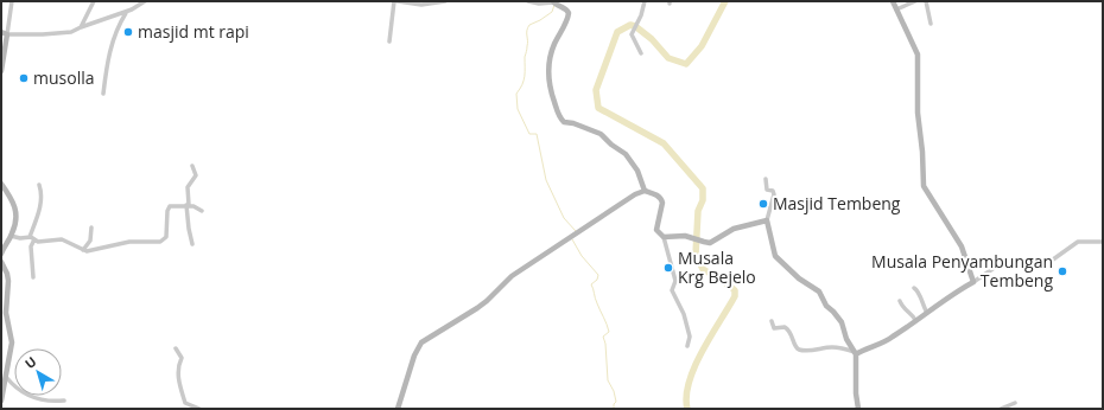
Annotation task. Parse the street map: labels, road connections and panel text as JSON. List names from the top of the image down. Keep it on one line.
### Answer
{"places":["masjid mt rapi","musolla","Masjid Tembeng","Musala Krg Bejelo","Musala Penyambungan Tembeng"],"north":"top left"}
